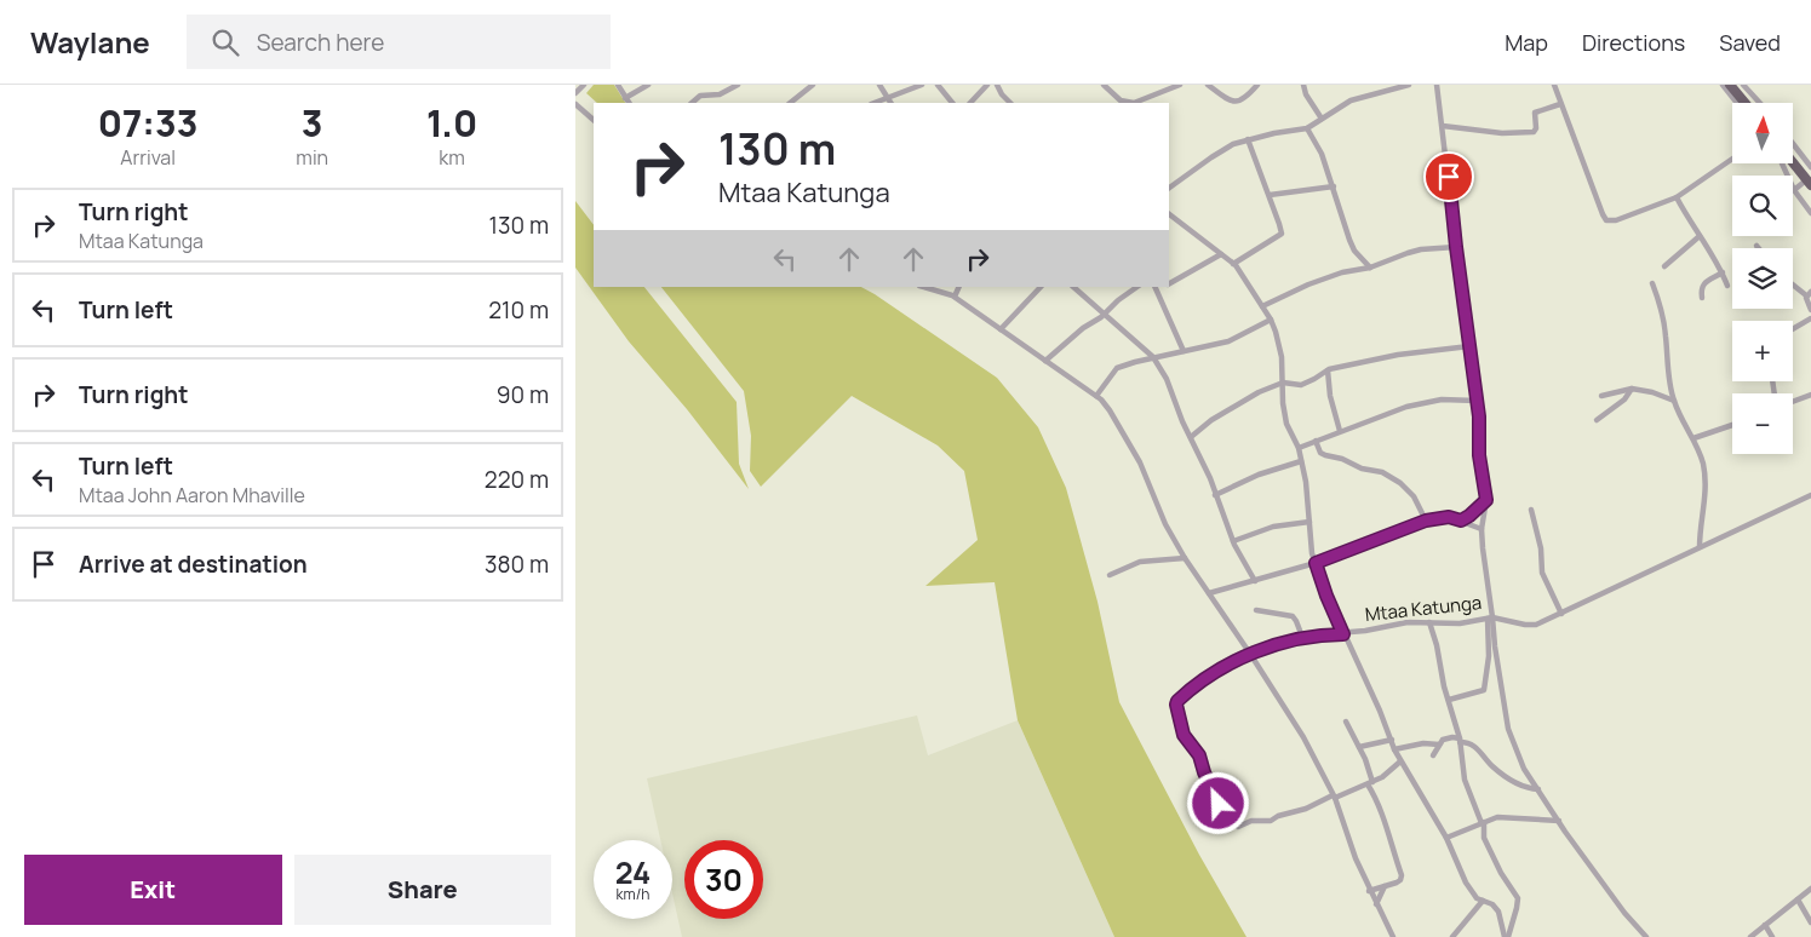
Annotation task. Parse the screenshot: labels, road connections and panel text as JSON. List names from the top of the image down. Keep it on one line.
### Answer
{"streets":{"street":["Mtaa Katunga"]},"north":"top","page":{"header":"Waylane","search":"Search here","nav":["Map","Directions","Saved"],"eta":["07:33","Arrival","3","min","1.0","km"],"map_buttons":["+","−"],"turn":["130 m","Mtaa Katunga"],"list":[{"name":"Turn right","note":"Mtaa Katunga","value":"130 m"},{"name":"Turn left","value":"210 m"},{"name":"Turn right","value":"90 m"},{"name":"Turn left","note":"Mtaa John Aaron Mhaville","value":"220 m"},{"name":"Arrive at destination","value":"380 m"}],"speed":"24 km/h","limit":"30","buttons":["Exit","Share"]}}
